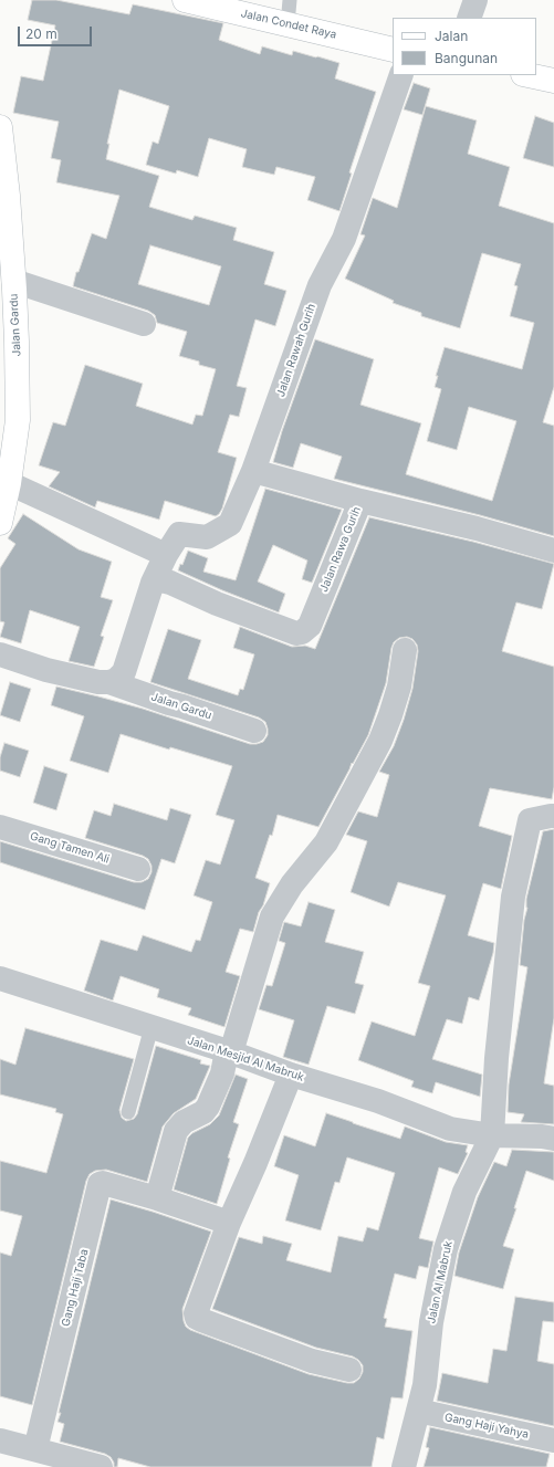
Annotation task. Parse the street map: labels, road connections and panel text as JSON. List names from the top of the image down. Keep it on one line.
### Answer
{"streets":{"street":["Jalan Condet Raya","Jalan Gardu","Jalan Rawah Gurih","Jalan Rawa Gurih","Gang Tamen Ali","Jalan Mesjid Al Mabruk","Jalan Al Mabruk","Gang Haji Taba","Gang Haji Yahya"]},"crossings":[["Jalan Rawah Gurih","Jalan Rawa Gurih"],["Jalan Mesjid Al Mabruk","Jalan Al Mabruk"],["Jalan Al Mabruk","Gang Haji Yahya"]],"legend":["Jalan","Bangunan"],"scale_bar":"20 m"}
